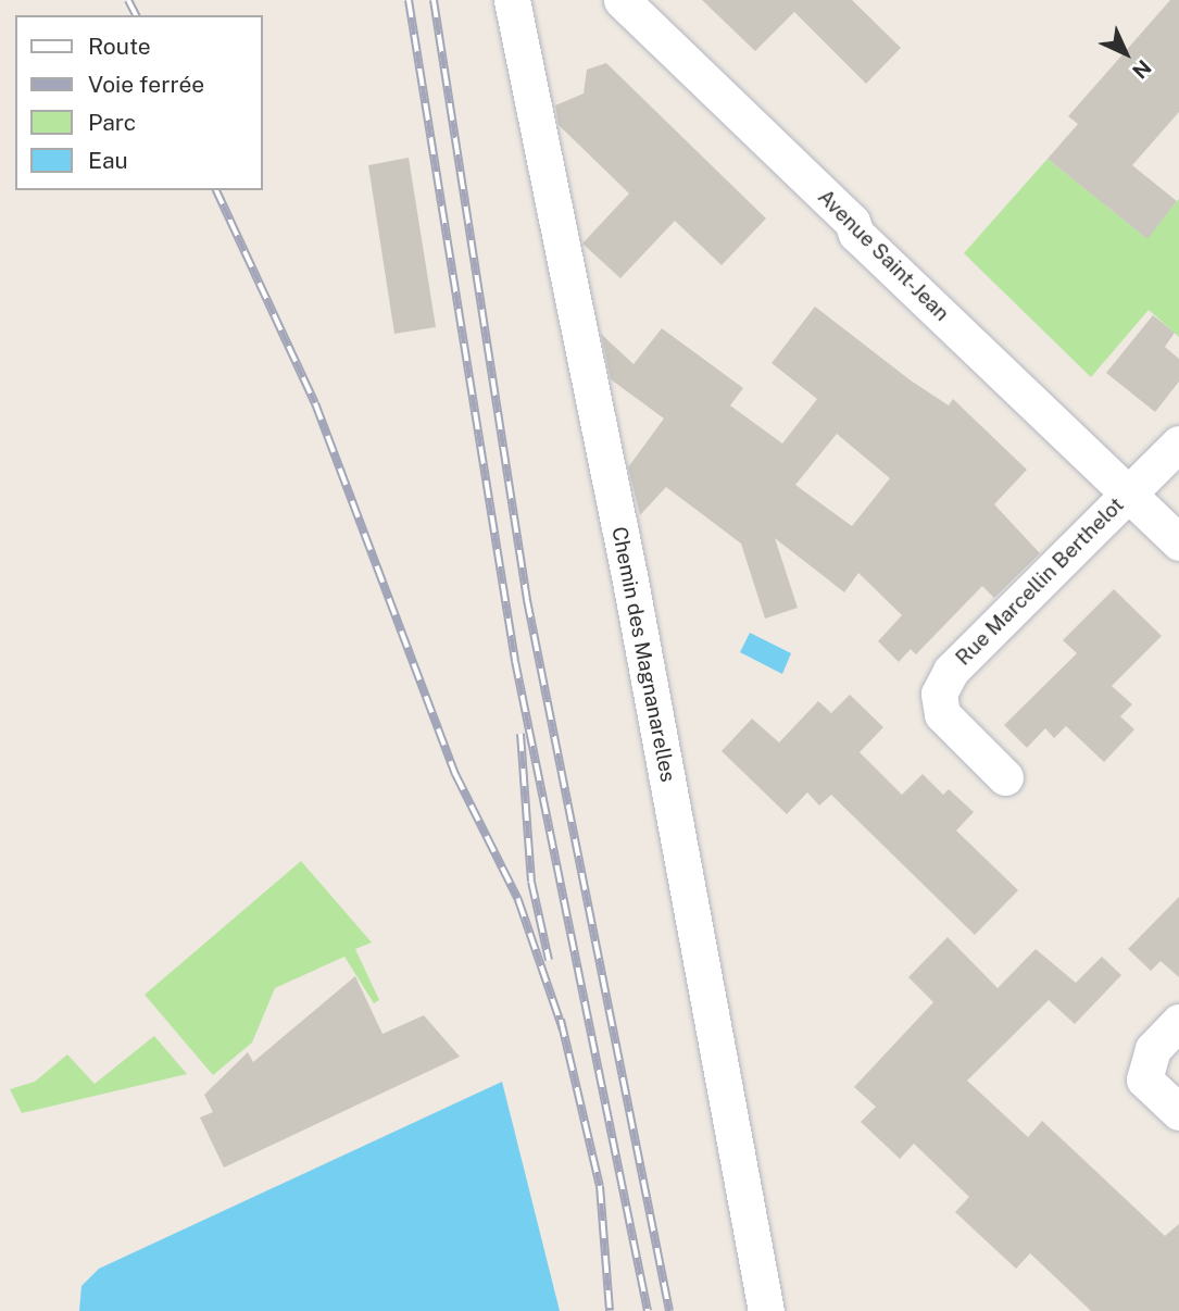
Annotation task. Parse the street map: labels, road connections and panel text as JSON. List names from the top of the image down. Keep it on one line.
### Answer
{"streets":{"street":["Avenue Saint-Jean","Rue Marcellin Berthelot","Chemin des Magnanarelles"]},"crossings":[["Avenue Saint-Jean","Rue Marcellin Berthelot"]],"legend":["Route","Voie ferrée","Parc","Eau"],"north":"bottom right"}
